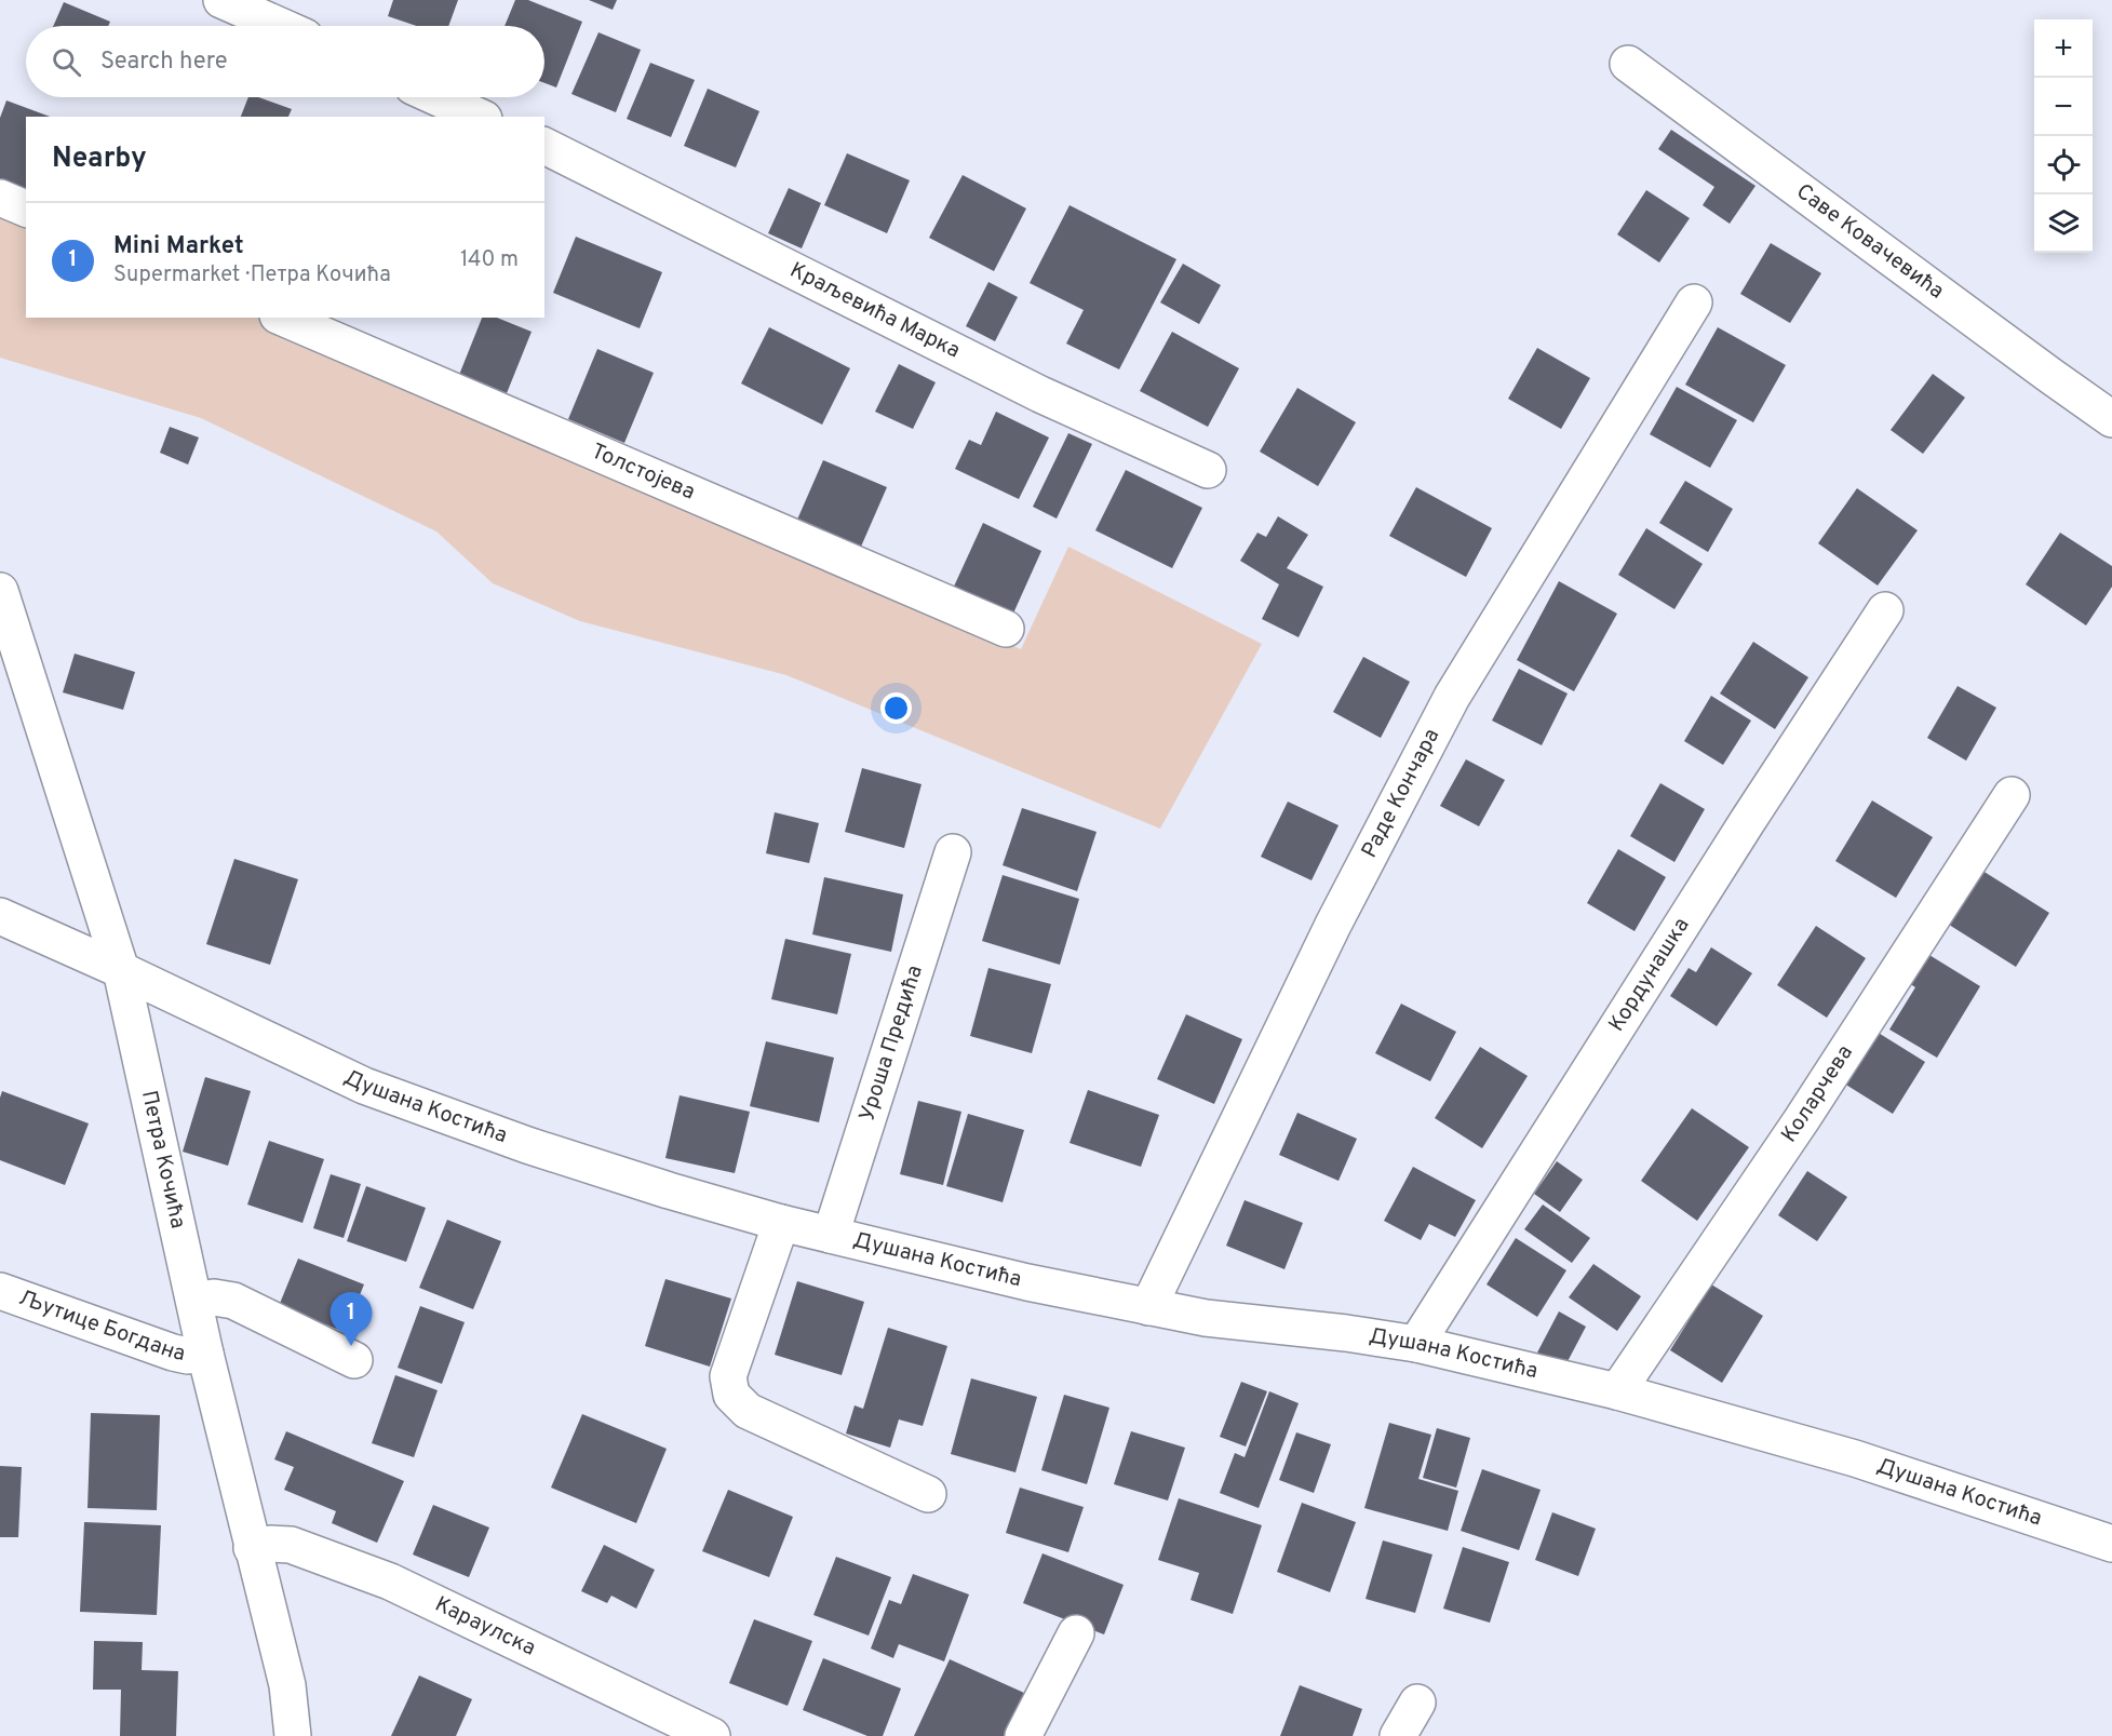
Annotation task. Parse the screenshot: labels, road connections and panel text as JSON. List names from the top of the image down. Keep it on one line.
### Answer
{"streets":{"street":["Саве Ковачевића","Краљевића Марка","Толстојева","Раде Кончара","Кордунашка","Уроша Предића","Коларчева","Душана Костића","Петра Кочића","Љутице Богдана","Караулска"]},"crossings":[["Раде Кончара","Душана Костића"],["Кордунашка","Душана Костића"],["Уроша Предића","Душана Костића"],["Коларчева","Душана Костића"],["Душана Костића","Петра Кочића"],["Петра Кочића","Љутице Богдана"],["Петра Кочића","Караулска"]],"page":{"map_buttons":["+","−"],"search":"Search here","heading":"Nearby","list":[{"mark":"1","name":"Mini Market","note":"Supermarket · Петра Кочића","value":"140 m"}],"pins":"1"}}
